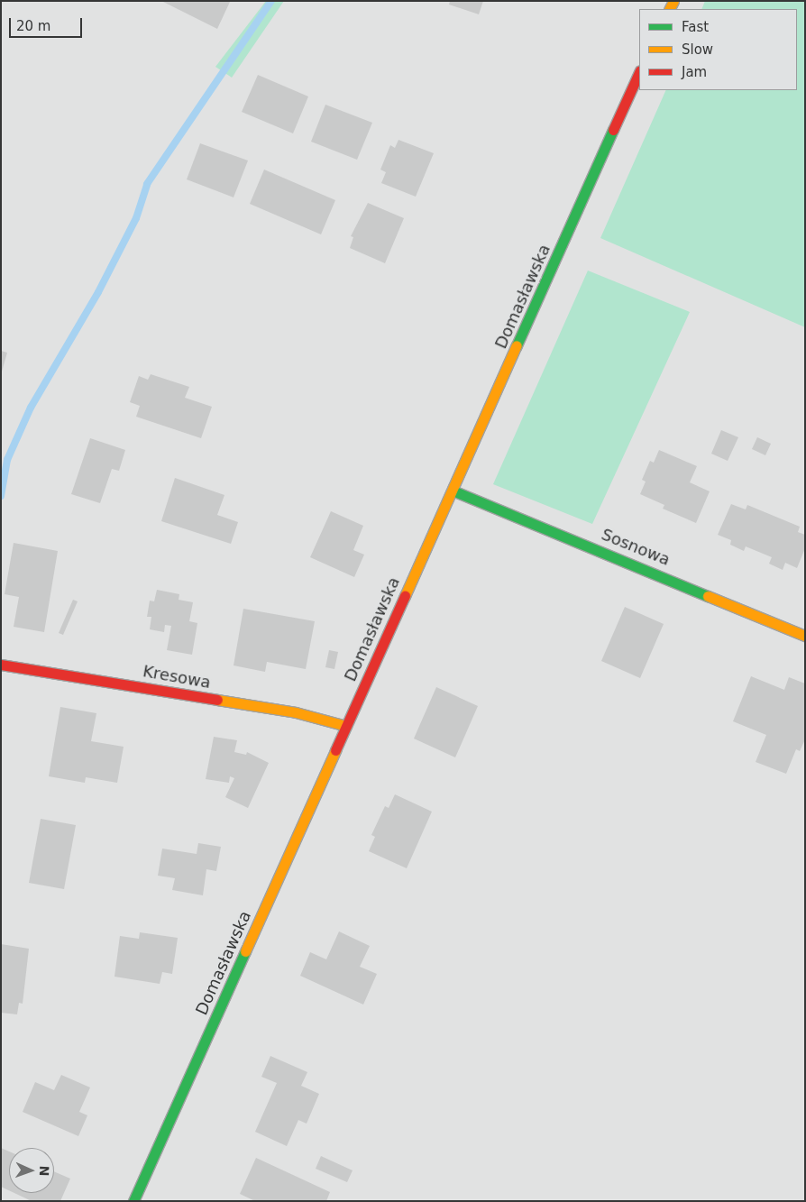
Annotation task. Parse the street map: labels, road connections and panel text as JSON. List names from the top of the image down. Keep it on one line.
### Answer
{"streets":{"street":["Domasławska","Sosnowa","Kresowa"]},"crossings":[["Domasławska","Sosnowa"],["Domasławska","Kresowa"]],"legend":["Fast","Slow","Jam"],"scale_bar":"20 m","north":"right"}
